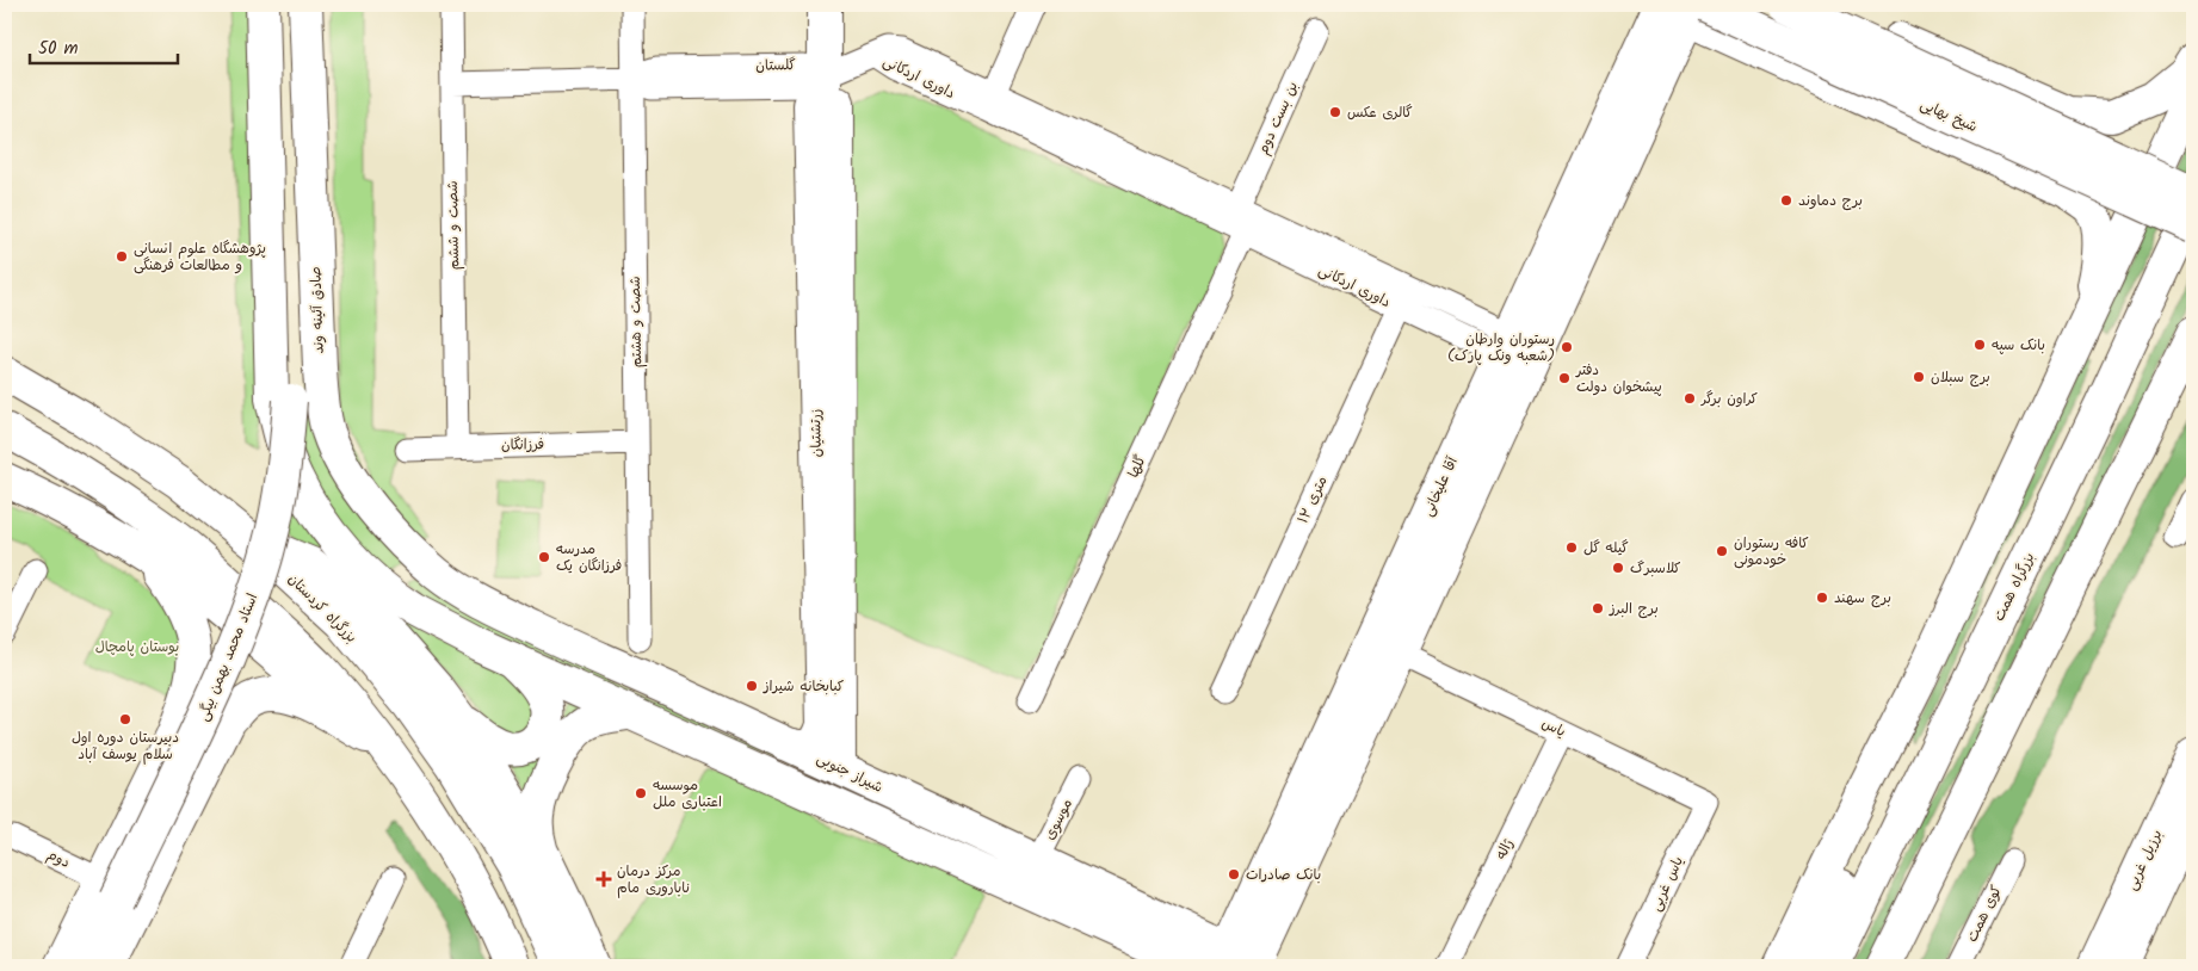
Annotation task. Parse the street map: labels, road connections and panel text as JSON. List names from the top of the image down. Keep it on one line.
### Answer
{"streets":{"main road":["شیخ بهایی","صادق آئینه وند","زرتشتیان","آقا علیخانی","بزرگراه همت","بزرگراه کردستان","استاد محمد بهمن بیگی","شیراز جنوبی","برزیل غربی"],"street":["گلستان","داوری اردکانی","بن بست دوم","شصت و ششم","شصت و هشتم","فرزانگان","گلها","۱۲ متری","یاس","موسوی","ژاله","دوم","یاس غربی","کوی همت"]},"crossings":[["گلستان","داوری اردکانی"],["گلستان","شصت و ششم"],["گلستان","شصت و هشتم"],["گلستان","زرتشتیان"],["داوری اردکانی","بن بست دوم"],["داوری اردکانی","زرتشتیان"],["داوری اردکانی","گلها"],["داوری اردکانی","آقا علیخانی"],["داوری اردکانی","۱۲ متری"],["شیخ بهایی","آقا علیخانی"],["شصت و ششم","فرزانگان"],["صادق آئینه وند","استاد محمد بهمن بیگی"],["صادق آئینه وند","شیراز جنوبی"],["شصت و هشتم","فرزانگان"],["زرتشتیان","شیراز جنوبی"],["آقا علیخانی","یاس"],["آقا علیخانی","شیراز جنوبی"],["استاد محمد بهمن بیگی","دوم"],["یاس","ژاله"],["یاس","یاس غربی"],["شیراز جنوبی","موسوی"]],"parks":["بوستان پامچال"],"places":{"other":["گالری عکس","برج دماوند","پژوهشگاه علوم انسانی و مطالعات فرهنگی","بانک سپه","رستوران وارطان (شعبه ونک پارک)","برج سبلان","دفتر پیشخوان دولت","کراون برگر","گیله گل","کافه رستوران خودمونی","مدرسه فرزانگان یک","کلاسبرگ","برج سهند","برج البرز","کبابخانه شیراز","دبیرستان دوره اول سلام یوسف آباد","موسسه اعتباری ملل","بانک صادرات"],"health":["مرکز درمان ناباروری مام"]},"scale_bar":"50 m"}
